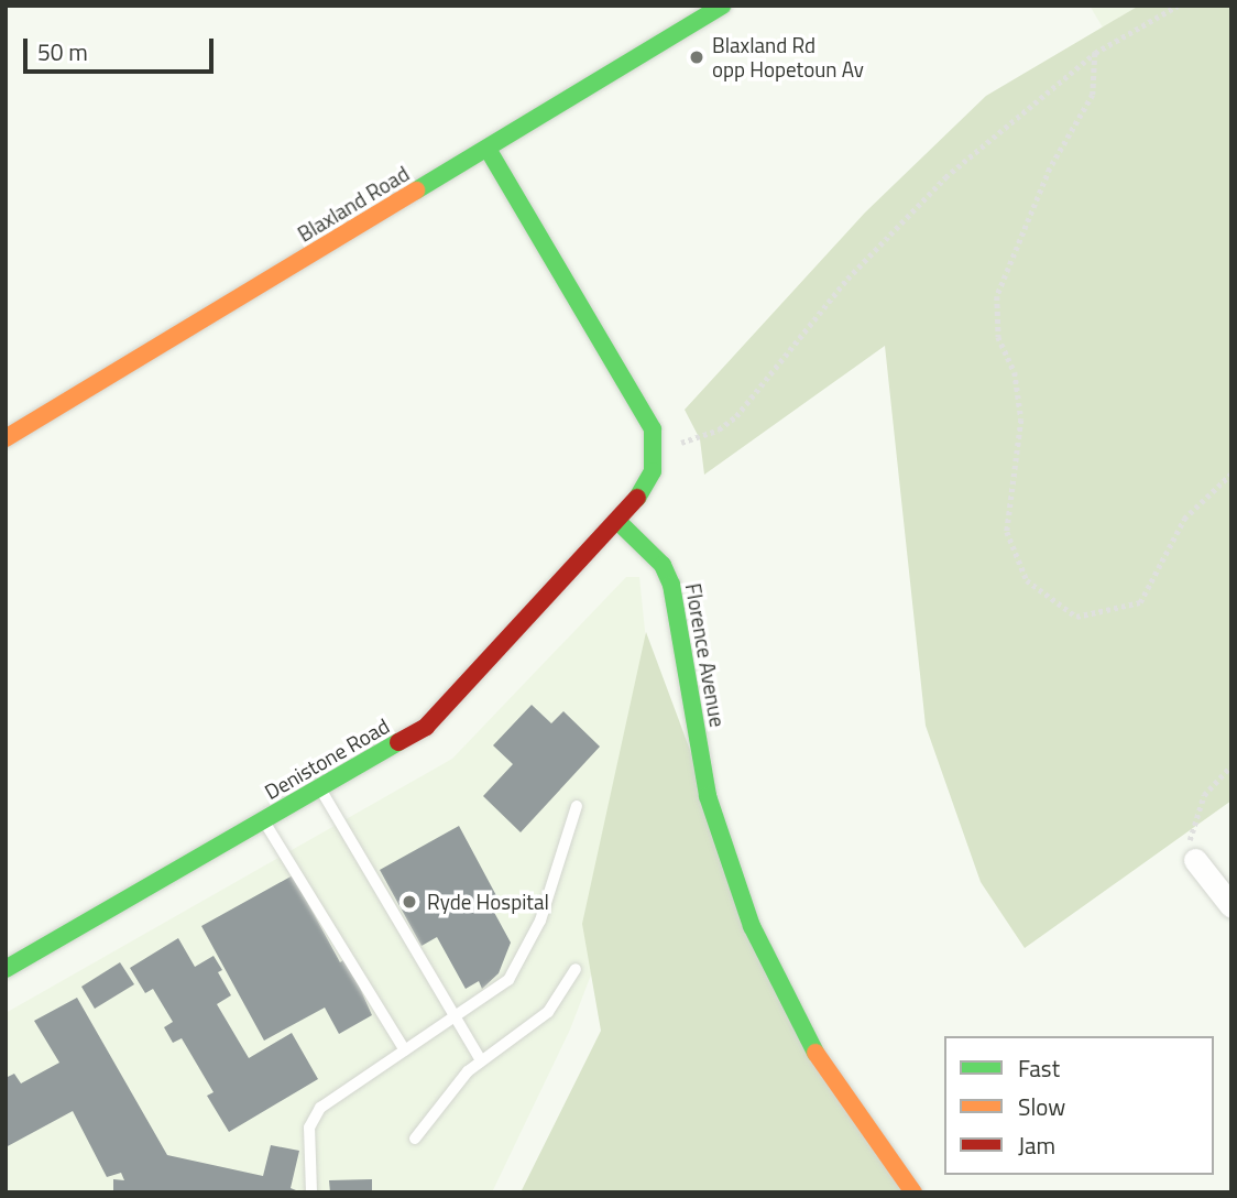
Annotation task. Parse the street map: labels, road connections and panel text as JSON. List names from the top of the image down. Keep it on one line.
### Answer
{"streets":{"street":["Blaxland Road","Florence Avenue","Denistone Road"]},"crossings":[["Florence Avenue","Denistone Road"]],"places":["Blaxland Rd opp Hopetoun Av","Ryde Hospital"],"legend":["Fast","Slow","Jam"],"scale_bar":"50 m"}
